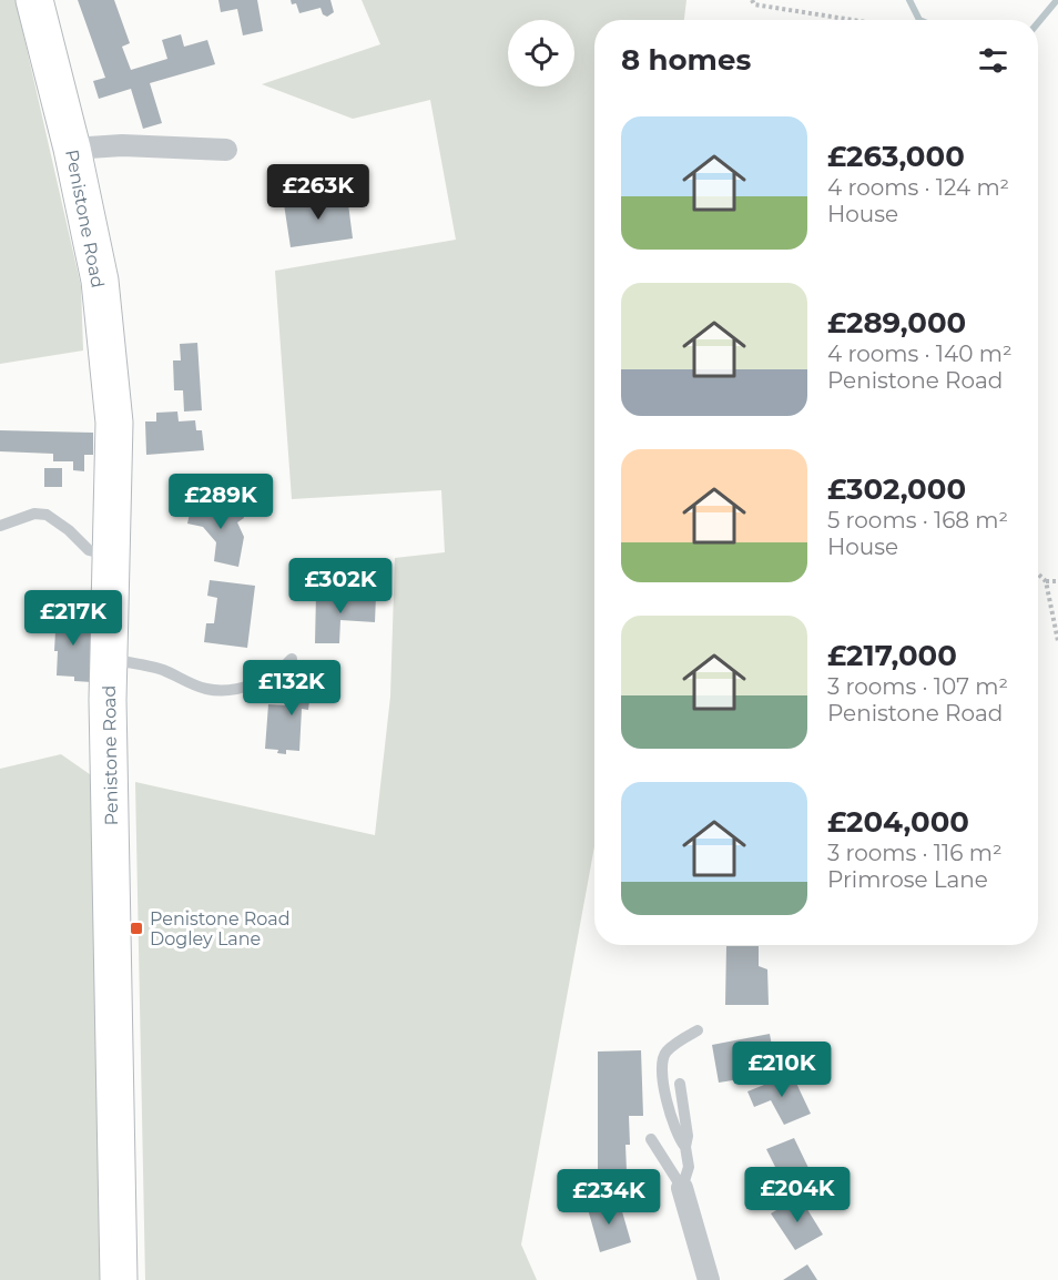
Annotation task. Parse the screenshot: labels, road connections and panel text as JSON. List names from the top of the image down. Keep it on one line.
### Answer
{"streets":{"highway":["Penistone Road"]},"places":{"transit":["Penistone Road Dogley Lane"]},"page":{"heading":"8 homes","list":[{"name":"£263,000","note":"4 rooms · 124 m² · House"},{"name":"£289,000","note":"4 rooms · 140 m² · Penistone Road"},{"name":"£302,000","note":"5 rooms · 168 m² · House"},{"name":"£217,000","note":"3 rooms · 107 m² · Penistone Road"},{"name":"£204,000","note":"3 rooms · 116 m² · Primrose Lane"}],"price":["£263K","£289K","£302K","£217K","£132K","£210K","£204K","£234K"]}}
